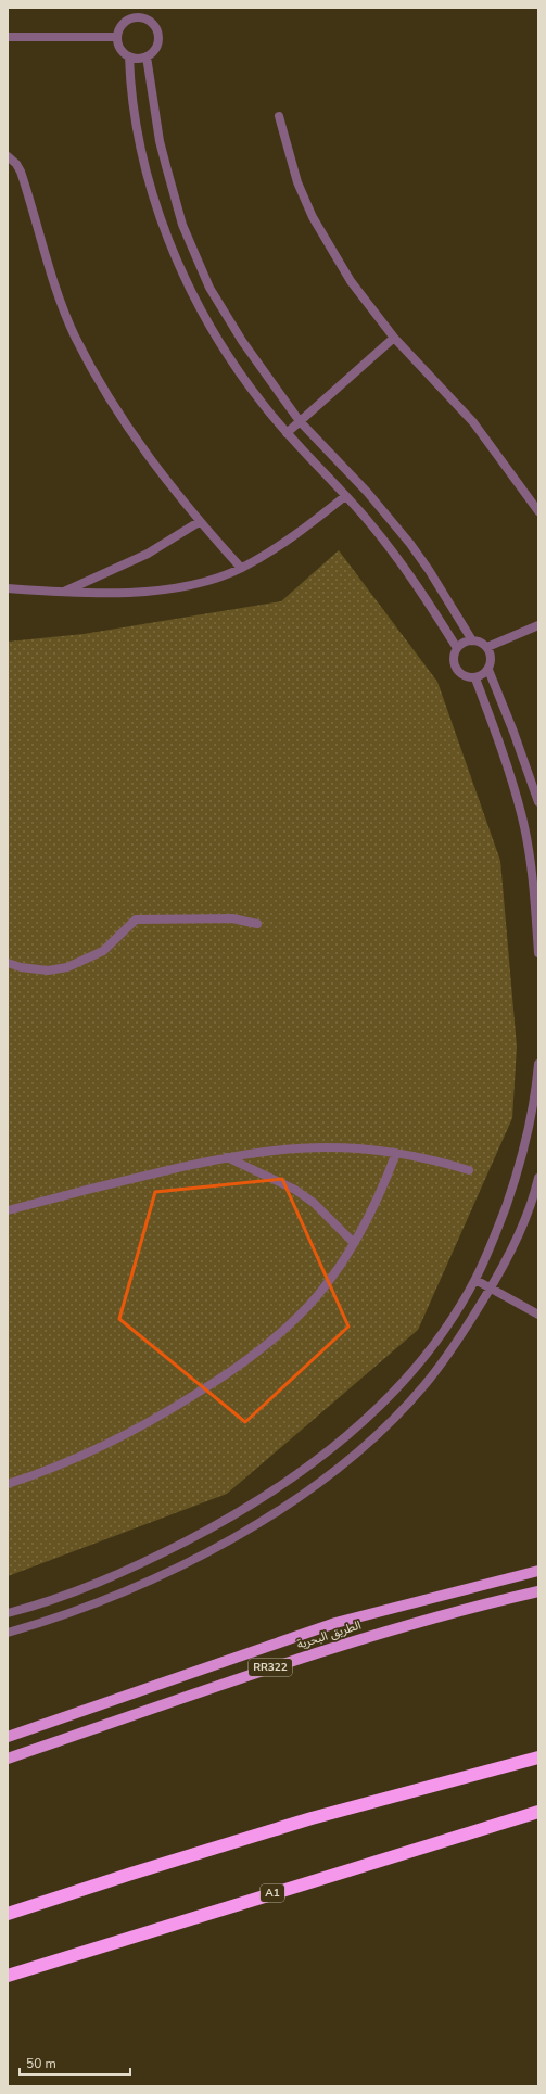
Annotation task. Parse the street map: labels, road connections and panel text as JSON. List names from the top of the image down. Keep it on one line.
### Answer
{"streets":{"highway":["A1"],"main road":["الطريق البحرية","RR322"]},"scale_bar":"50 m"}
